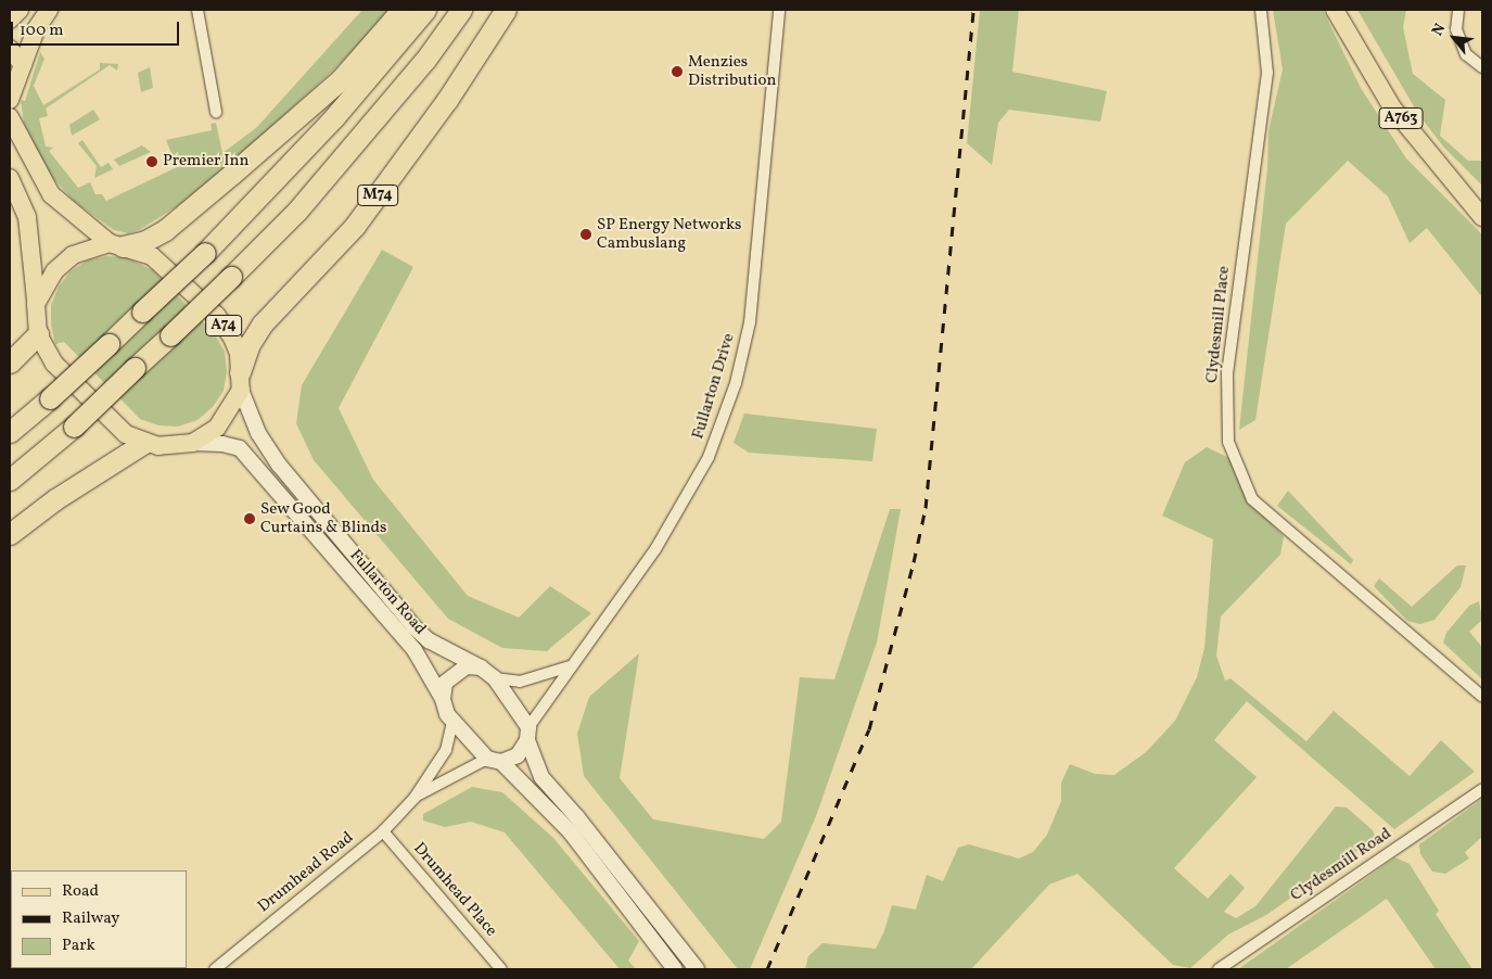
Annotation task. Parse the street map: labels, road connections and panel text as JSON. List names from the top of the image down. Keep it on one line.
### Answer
{"streets":{"highway":["M74"],"main road":["A763","A74","Fullarton Road"],"street":["Clydesmill Place","Fullarton Drive","Clydesmill Road","Drumhead Road","Drumhead Place"]},"crossings":[["M74","Fullarton Road"],["Fullarton Drive","Fullarton Road"],["Drumhead Road","Drumhead Place"]],"places":["Menzies Distribution","Premier Inn","SP Energy Networks Cambuslang","Sew Good Curtains & Blinds"],"legend":["Road","Railway","Park"],"scale_bar":"100 m","north":"top left"}
